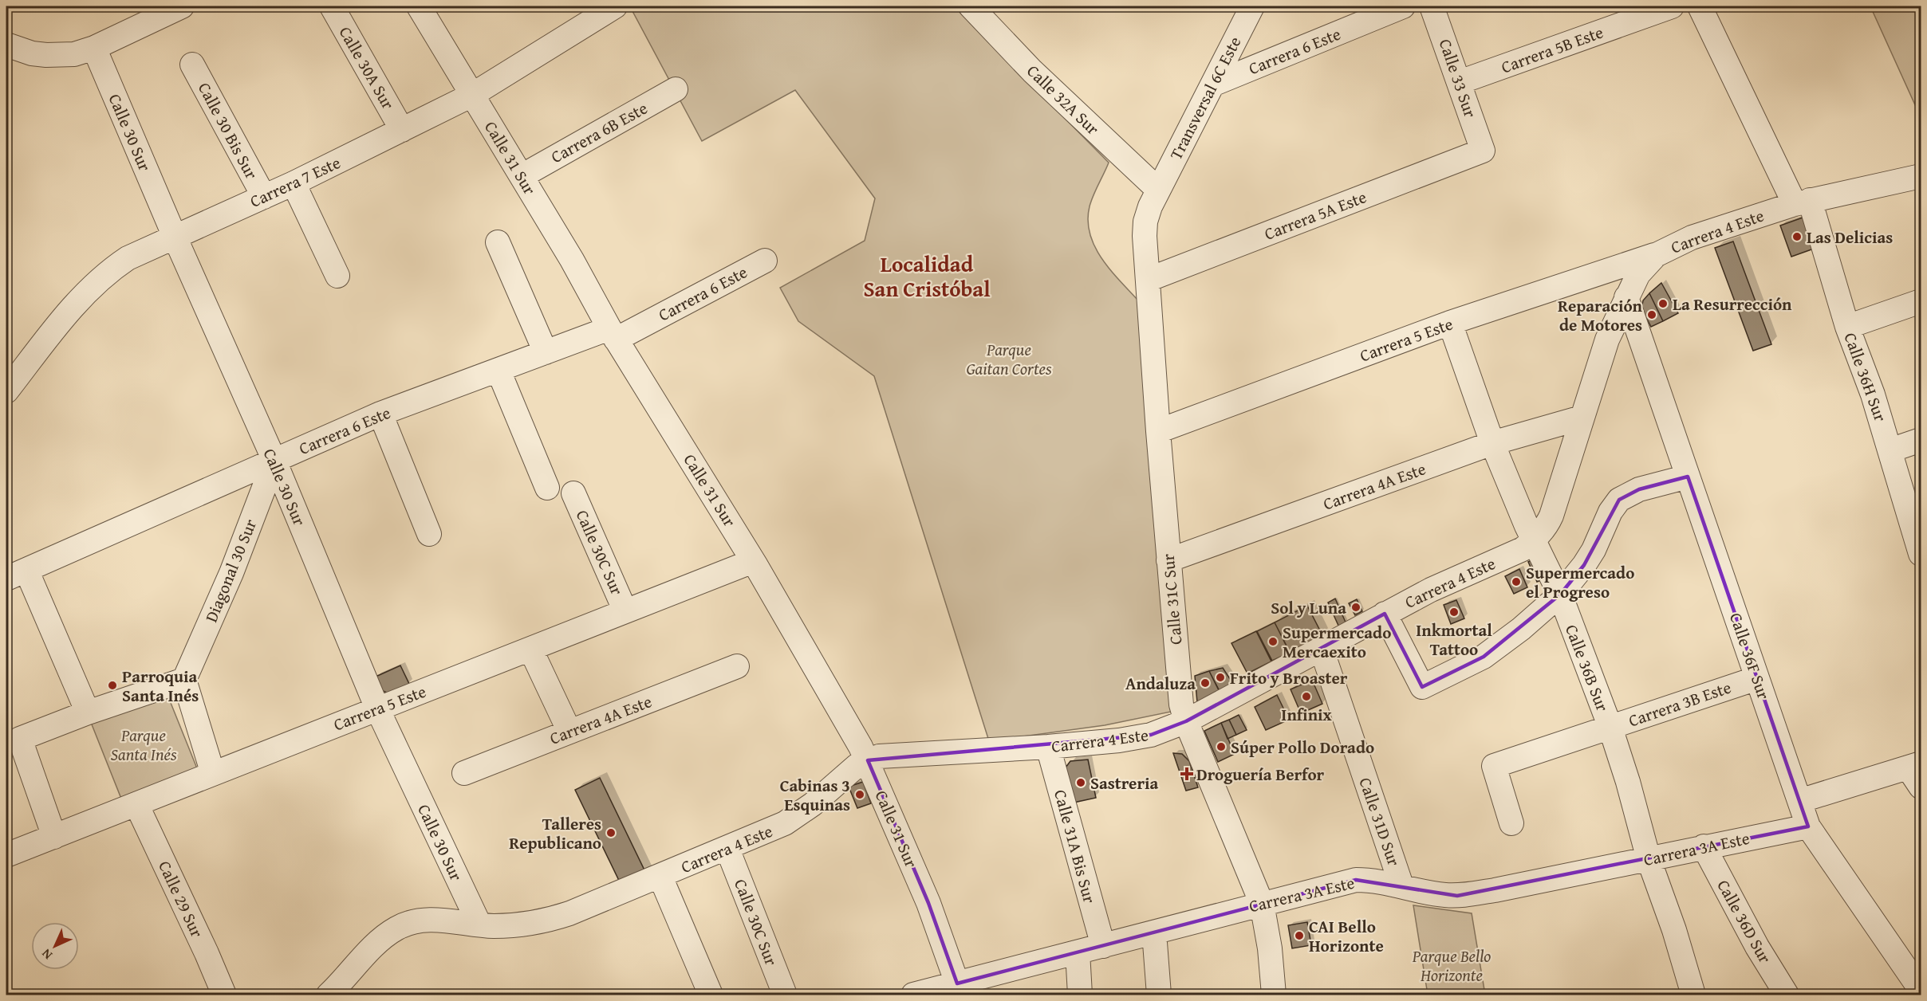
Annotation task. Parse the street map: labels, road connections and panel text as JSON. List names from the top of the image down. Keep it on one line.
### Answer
{"streets":{"street":["Carrera 5B Este","Carrera 6 Este","Calle 30A Sur","Calle 33 Sur","Transversal 6C Este","Calle 32A Sur","Calle 30 Bis Sur","Calle 30 Sur","Carrera 6B Este","Calle 31 Sur","Carrera 7 Este","Carrera 5A Este","Carrera 4 Este","Carrera 5 Este","Calle 36H Sur","Carrera 4A Este","Calle 30C Sur","Diagonal 30 Sur","Calle 31C Sur","Calle 36F Sur","Calle 36B Sur","Carrera 3B Este","Calle 31D Sur","Calle 31A Bis Sur","Carrera 3A Este","Calle 29 Sur","Calle 36D Sur"]},"crossings":[["Carrera 5B Este","Calle 33 Sur"],["Carrera 6 Este","Transversal 6C Este"],["Carrera 6 Este","Calle 30 Sur"],["Carrera 6 Este","Calle 31 Sur"],["Carrera 6 Este","Diagonal 30 Sur"],["Calle 30A Sur","Carrera 7 Este"],["Calle 33 Sur","Carrera 5A Este"],["Transversal 6C Este","Calle 32A Sur"],["Transversal 6C Este","Calle 31C Sur"],["Calle 32A Sur","Calle 31C Sur"],["Calle 30 Bis Sur","Carrera 7 Este"],["Calle 30 Sur","Carrera 7 Este"],["Calle 30 Sur","Carrera 4 Este"],["Calle 30 Sur","Carrera 5 Este"],["Calle 30 Sur","Diagonal 30 Sur"],["Carrera 6B Este","Calle 31 Sur"],["Calle 31 Sur","Carrera 7 Este"],["Calle 31 Sur","Carrera 4 Este"],["Calle 31 Sur","Carrera 5 Este"],["Calle 31 Sur","Carrera 3A Este"],["Carrera 5A Este","Calle 31C Sur"],["Carrera 4 Este","Carrera 5 Este"],["Carrera 4 Este","Calle 36H Sur"],["Carrera 4 Este","Carrera 4A Este"],["Carrera 4 Este","Calle 30C Sur"],["Carrera 4 Este","Calle 31C Sur"],["Carrera 4 Este","Calle 36F Sur"],["Carrera 4 Este","Calle 36B Sur"],["Carrera 4 Este","Calle 31D Sur"],["Carrera 4 Este","Calle 31A Bis Sur"],["Carrera 5 Este","Calle 30C Sur"],["Carrera 5 Este","Calle 31C Sur"],["Carrera 5 Este","Calle 36B Sur"],["Carrera 5 Este","Calle 29 Sur"],["Carrera 4A Este","Calle 31C Sur"],["Carrera 4A Este","Calle 36B Sur"],["Calle 31C Sur","Carrera 3A Este"],["Calle 36F Sur","Carrera 3B Este"],["Calle 36F Sur","Carrera 3A Este"],["Calle 36B Sur","Carrera 3B Este"],["Calle 36B Sur","Carrera 3A Este"],["Calle 31D Sur","Carrera 3A Este"],["Calle 31A Bis Sur","Carrera 3A Este"],["Carrera 3A Este","Calle 36D Sur"]],"districts":["Localidad San Cristóbal"],"parks":["Parque Gaitan Cortes","Parque Santa Inés","Parque Bello Horizonte"],"places":{"other":["Las Delicias","La Resurrección","Reparación de Motores","Supermercado el Progreso","Sol y Luna","Inkmortal Tattoo","Supermercado Mercaexito","Frito y Broaster","Andaluza","Parroquia Santa Inés","Infinix","Súper Pollo Dorado","Sastreria","Cabinas 3 Esquinas","Talleres Republicano","CAI Bello Horizonte"],"health":["Droguería Berfor"]},"north":"bottom left"}
